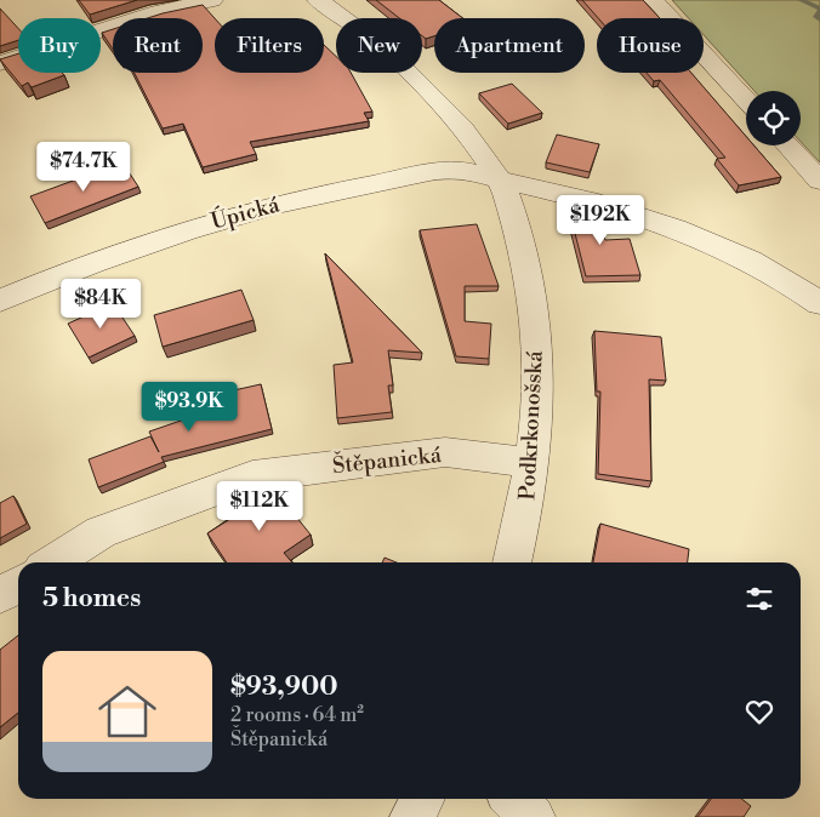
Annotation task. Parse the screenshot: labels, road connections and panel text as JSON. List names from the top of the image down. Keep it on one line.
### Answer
{"streets":{"street":["Úpická","Podkrkonošská","Štěpanická"]},"crossings":[["Úpická","Podkrkonošská"],["Podkrkonošská","Štěpanická"]],"page":{"chip":["Buy","Rent","Filters","New","Apartment","House"],"price":["$74.7K","$192K","$84K","$93.9K","$112K"],"heading":"5 homes","list":[{"name":"$93,900","note":"2 rooms · 64 m² · Štěpanická"}]}}
